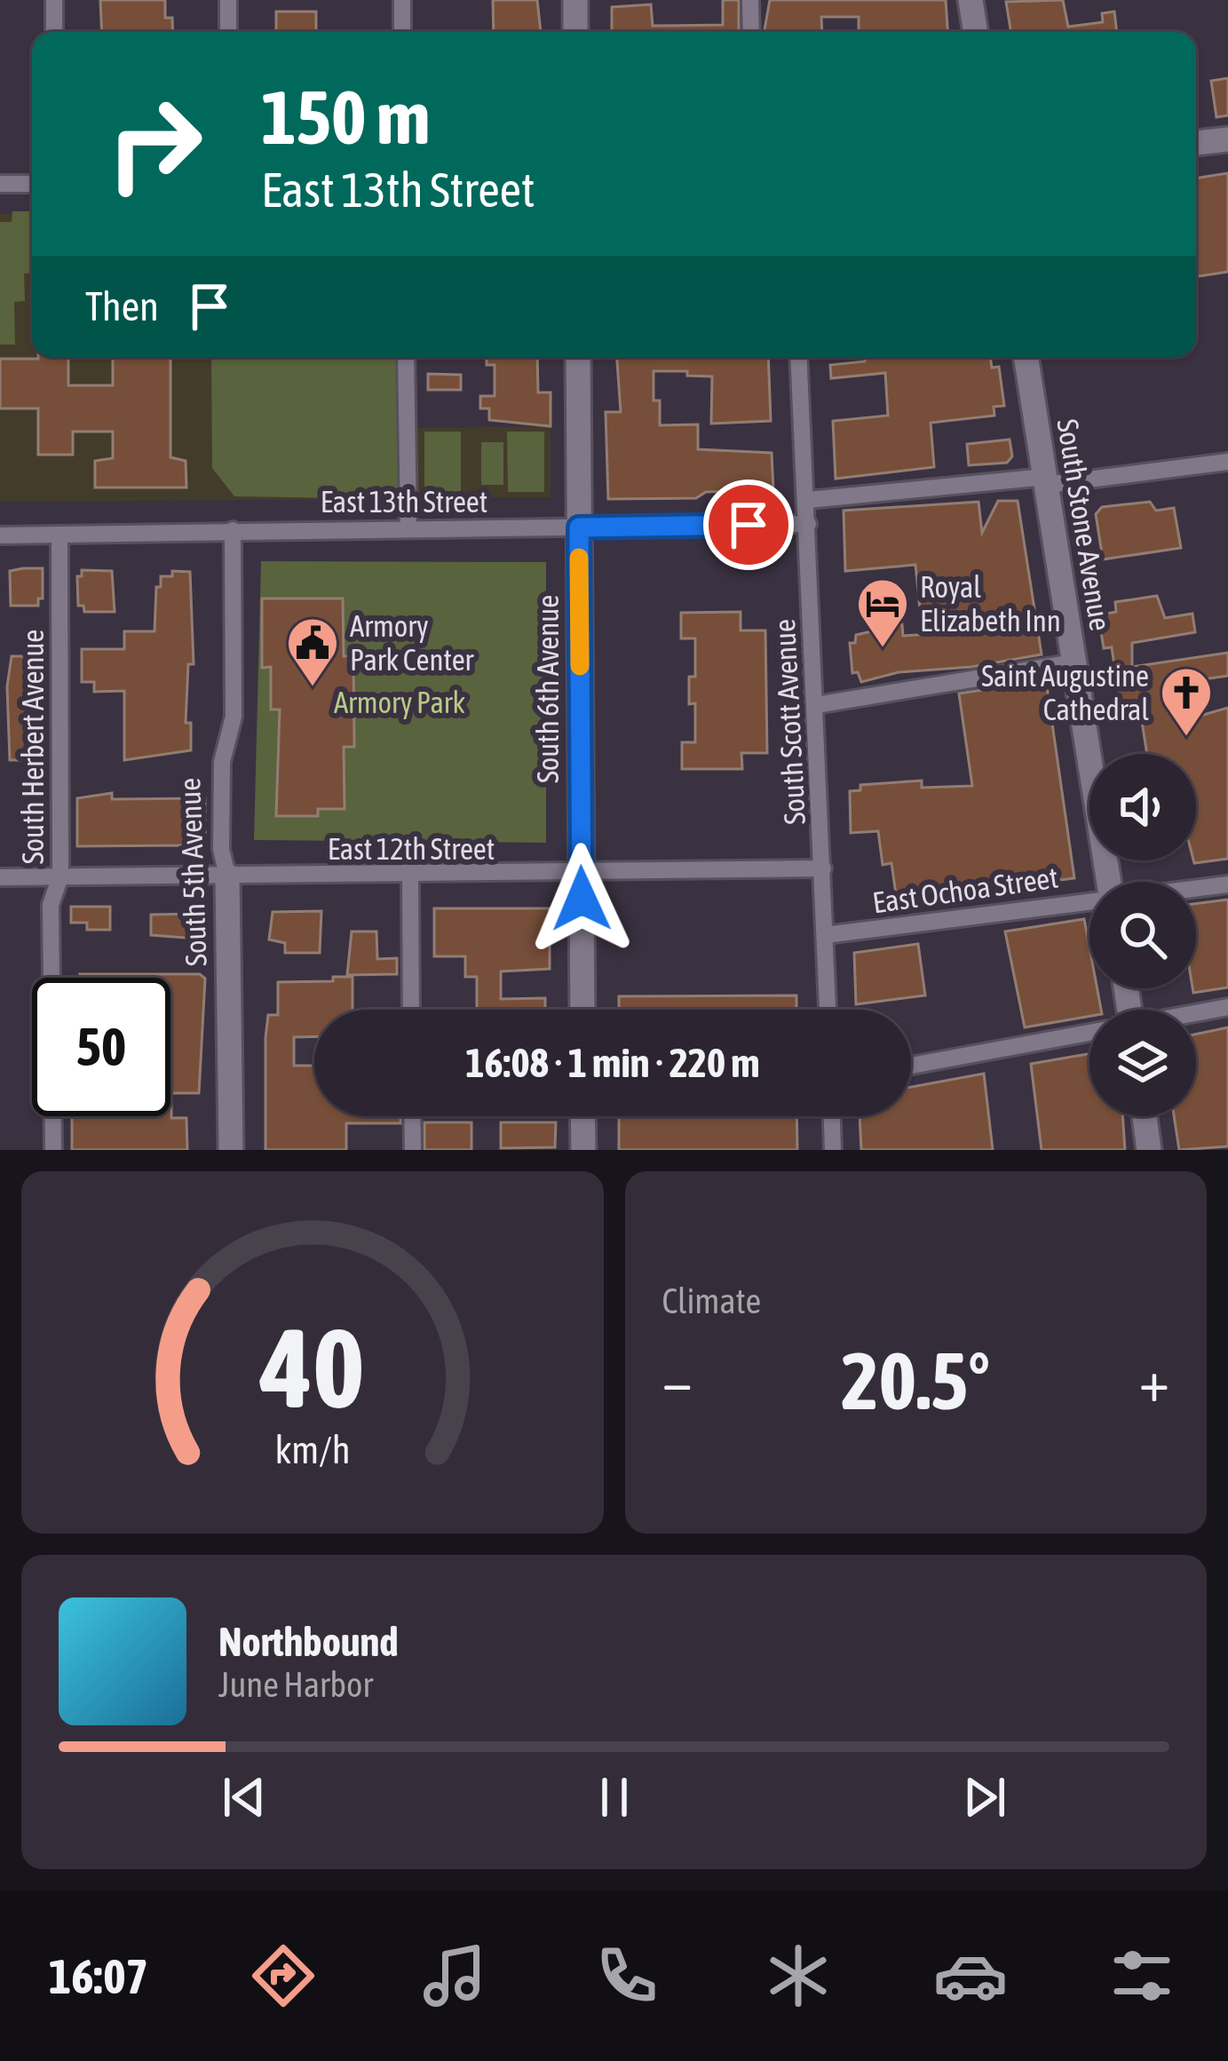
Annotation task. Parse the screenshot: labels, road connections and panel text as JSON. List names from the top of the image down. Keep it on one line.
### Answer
{"streets":{"street":["East 13th Street","South Stone Avenue","South 6th Avenue","South Scott Avenue","South Herbert Avenue","East 12th Street","South 5th Avenue","East Ochoa Street"]},"crossings":[["East 13th Street","South 6th Avenue"],["East 13th Street","South Scott Avenue"],["East 13th Street","South Herbert Avenue"],["East 13th Street","South 5th Avenue"],["South 6th Avenue","East 12th Street"],["South Scott Avenue","East 12th Street"],["South Scott Avenue","East Ochoa Street"],["South Herbert Avenue","East 12th Street"],["East 12th Street","South 5th Avenue"]],"parks":["Armory Park"],"places":{"hotel":["Royal Elizabeth Inn"],"public building":["Armory Park Center"],"church":["Saint Augustine Cathedral"]},"page":{"turn":["150 m","East 13th Street"],"then":"Then","limit":"50","trip":"16:08 · 1 min · 220 m","tile":"Climate","heat":["−","20.5°","+"],"song":["Northbound","June Harbor"],"tabs":"16:07","gauge":["40","km/h"]}}
